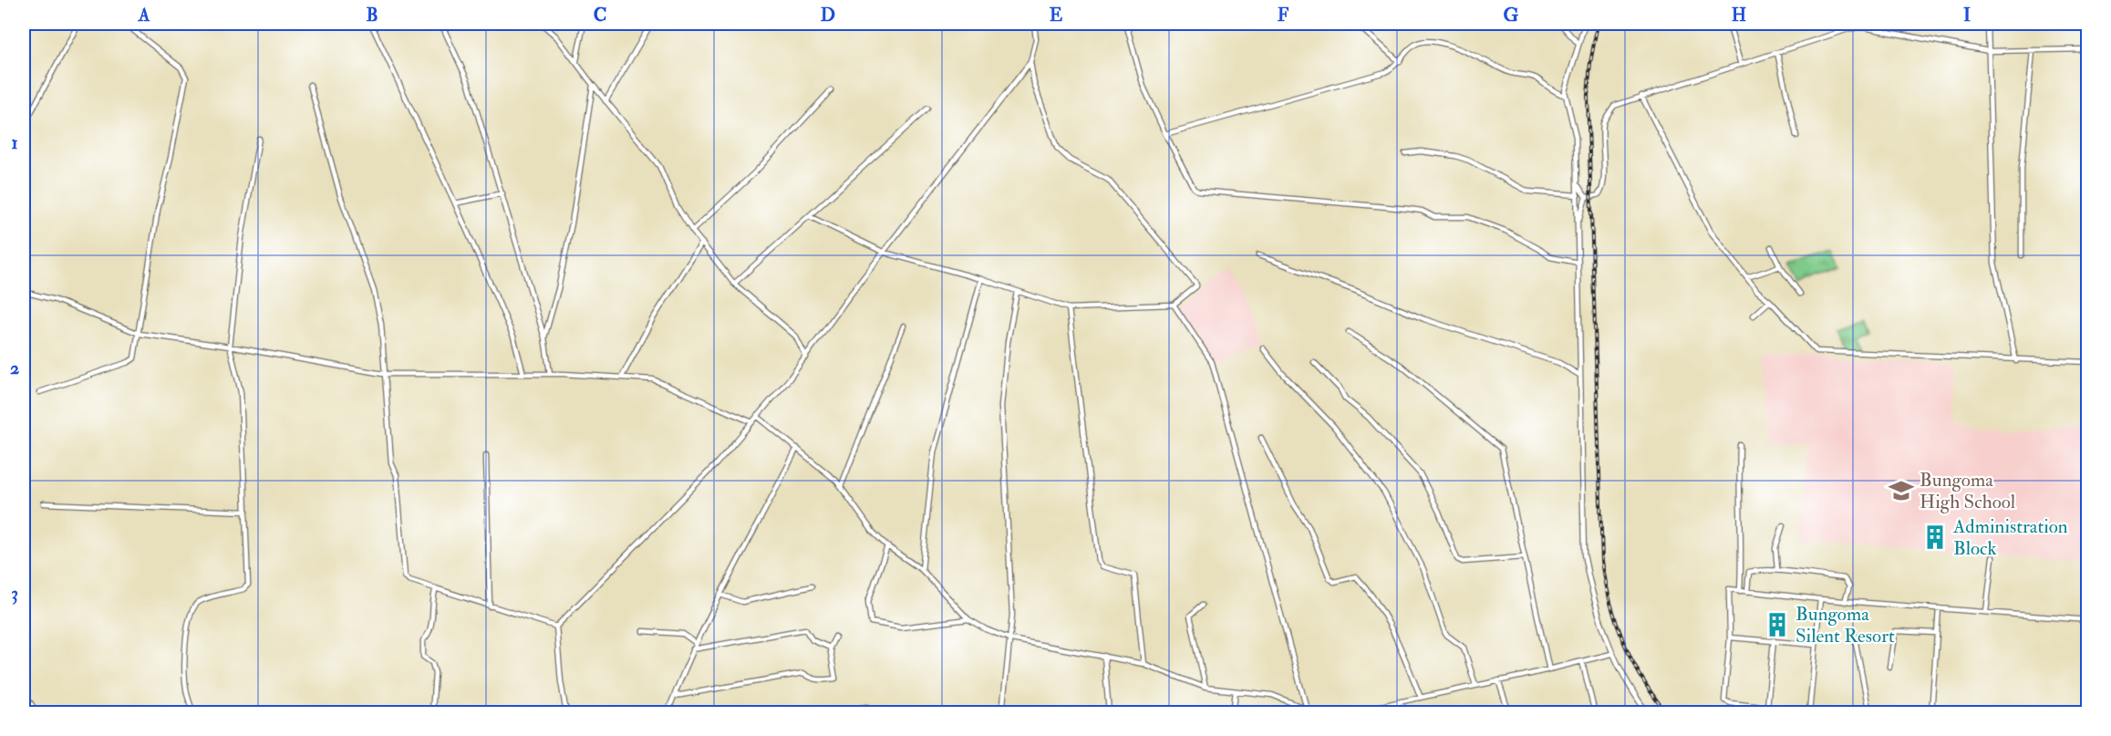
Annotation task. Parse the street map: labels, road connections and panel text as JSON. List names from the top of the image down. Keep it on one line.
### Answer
{"places":{"school or university":["Bungoma High School"],"building":["Administration Block","Bungoma Silent Resort"]},"grid":{"columns":["A","B","C","D","E","F","G","H","I"],"rows":["1","2","3"]}}
